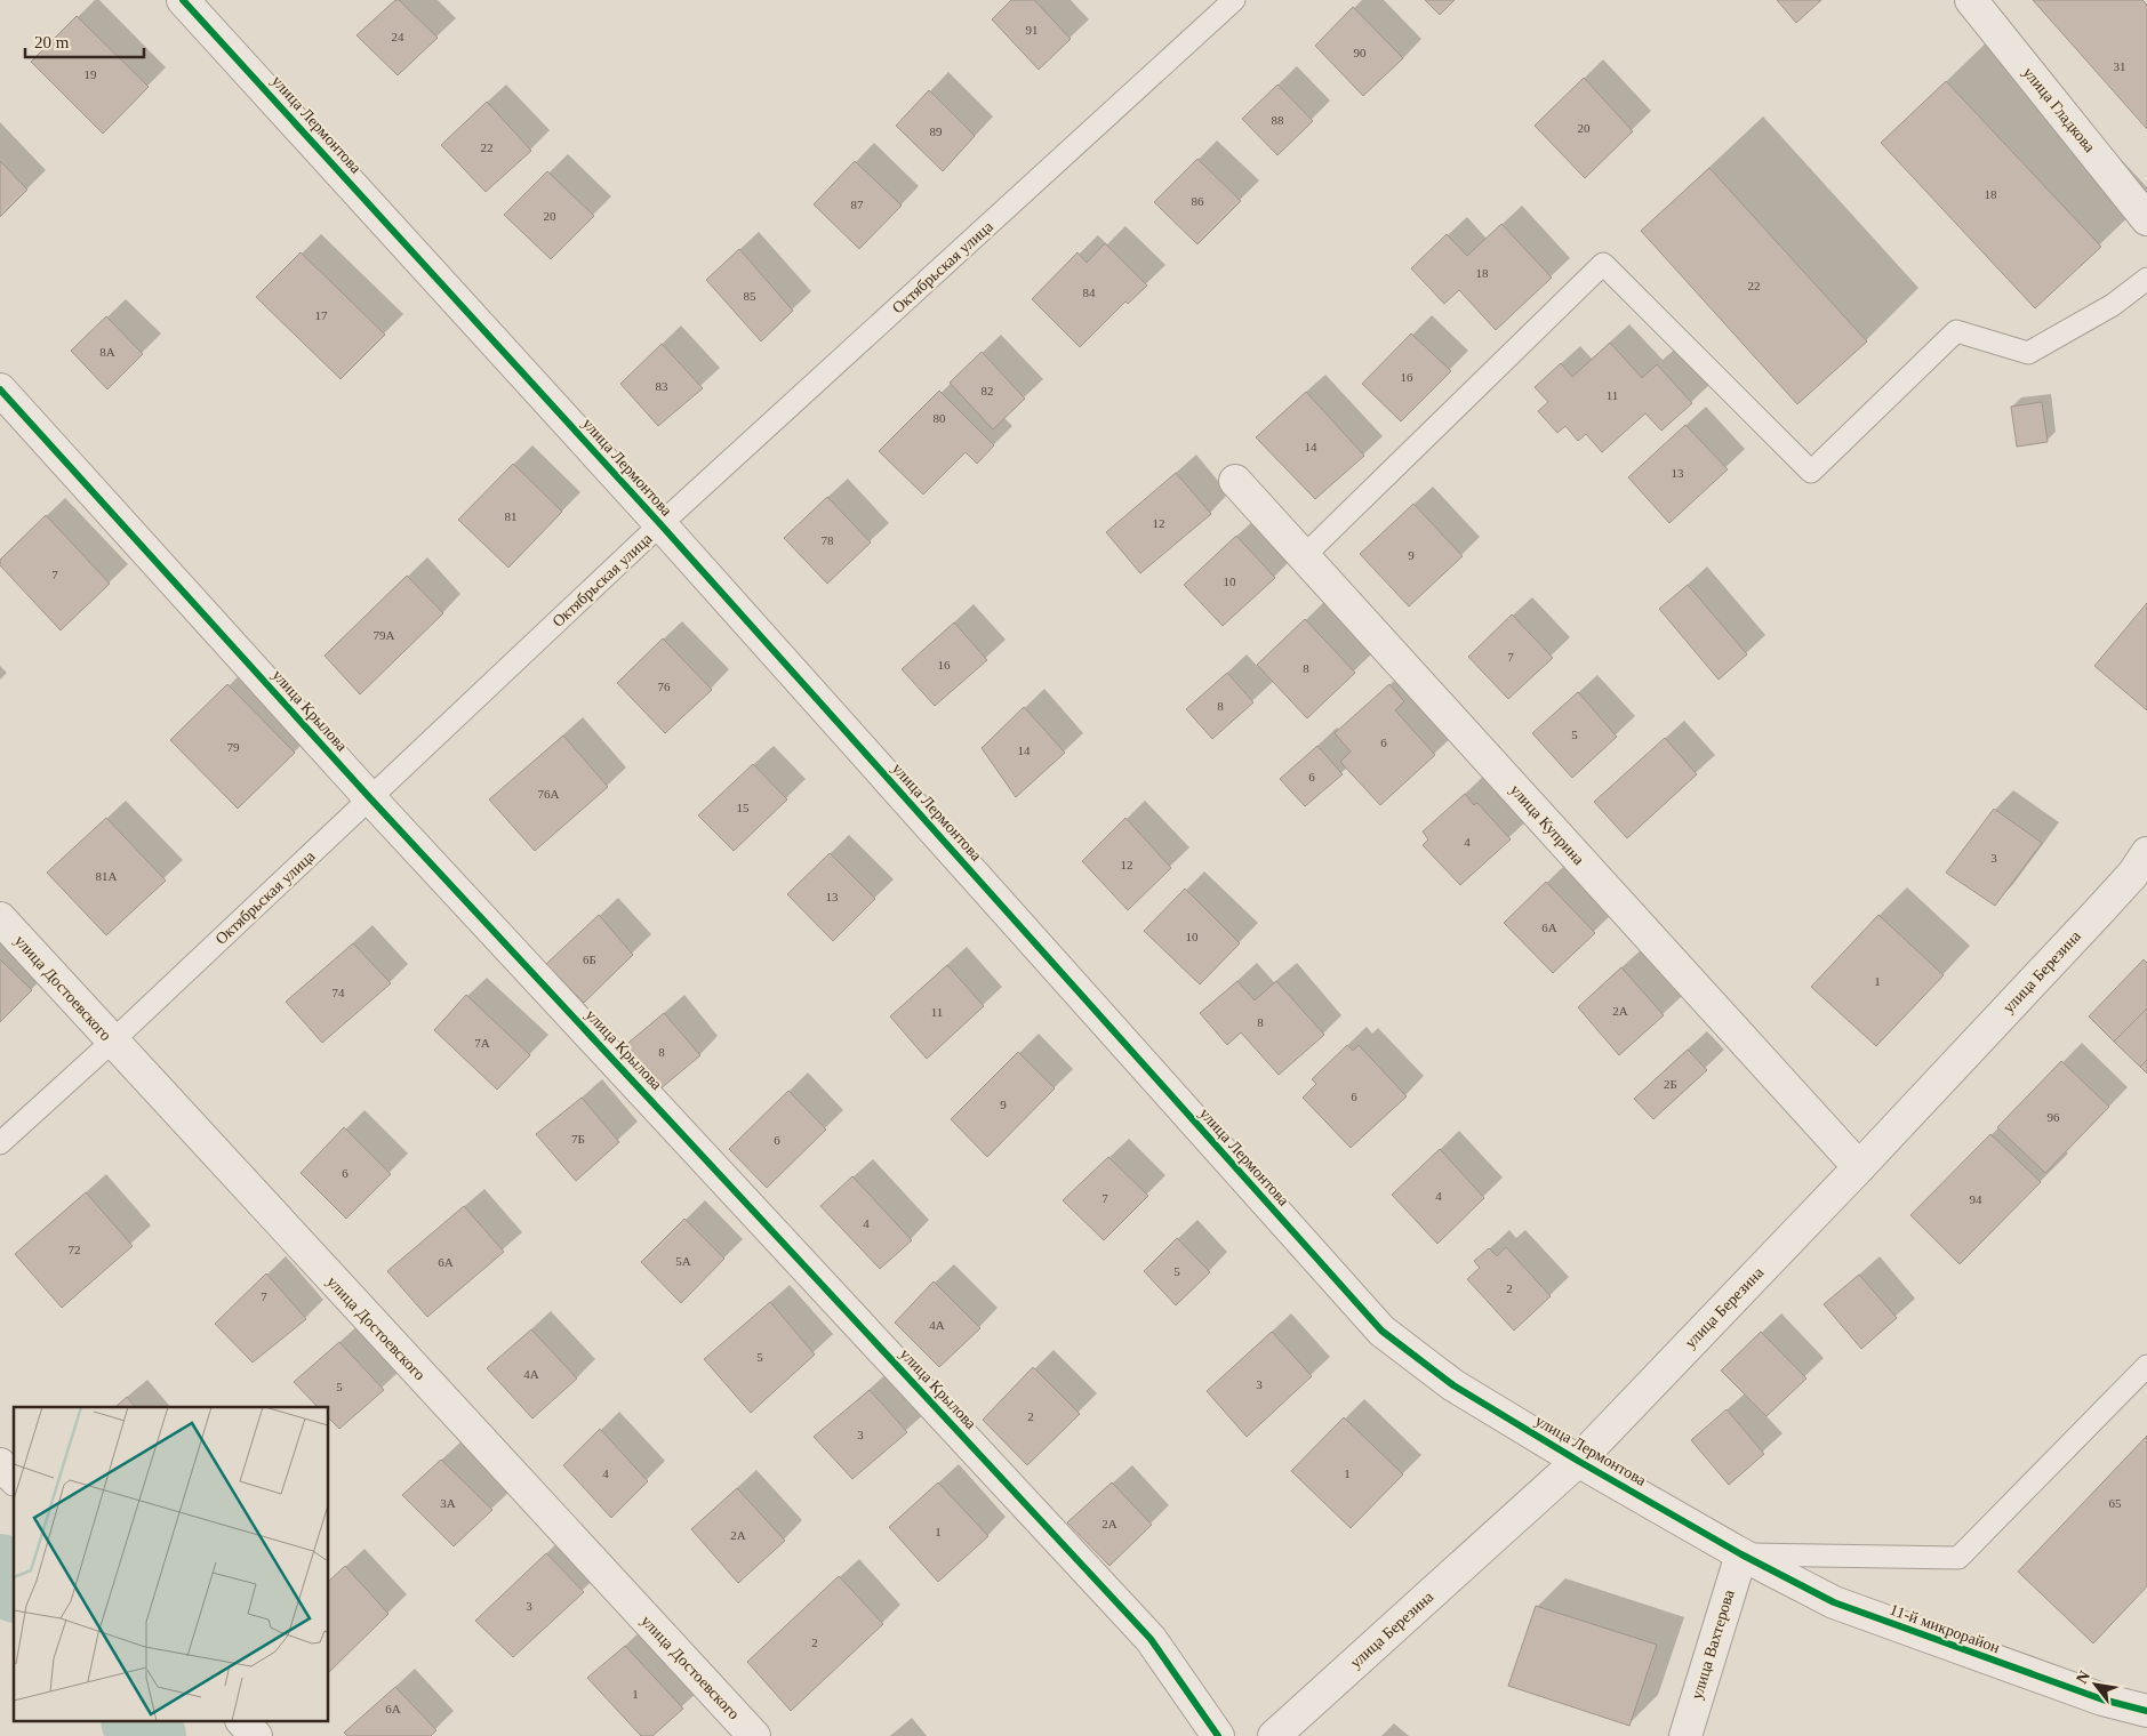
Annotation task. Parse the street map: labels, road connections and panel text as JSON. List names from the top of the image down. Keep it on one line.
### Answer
{"streets":{"street":["улица Гладкова","улица Лермонтова","улица Крылова","улица Куприна","улица Березина","улица Достоевского","11-й микрорайон","улица Вахтерова"],"lane":["Октябрьская улица"]},"crossings":[["улица Лермонтова","Октябрьская улица"],["улица Лермонтова","улица Березина"],["улица Лермонтова","11-й микрорайон"],["улица Лермонтова","улица Вахтерова"],["Октябрьская улица","улица Крылова"],["Октябрьская улица","улица Достоевского"],["улица Куприна","улица Березина"],["11-й микрорайон","улица Вахтерова"]],"house_numbers":["91","24","90","31","19","88","20","89","22","18","86","87","20","18","22","84","85","17","8А","16","83","82","11","80","14","13","81","12","78","9","7","10","79А","7","16","8","76","8","5","6","79","14","6","76А","15","4","3","12","81А","13","6А","10","6Б","1","74","2А","11","8","7А","8","2Б","6","9","96","7Б","6","6","4","7","94","4","72","5А","6А","5","2","7","4А","5","4А","3","5","2","3","4","1","3А","65","2А","1","2А","3","2","1","6А"],"scale_bar":"20 m","north":"top left"}
